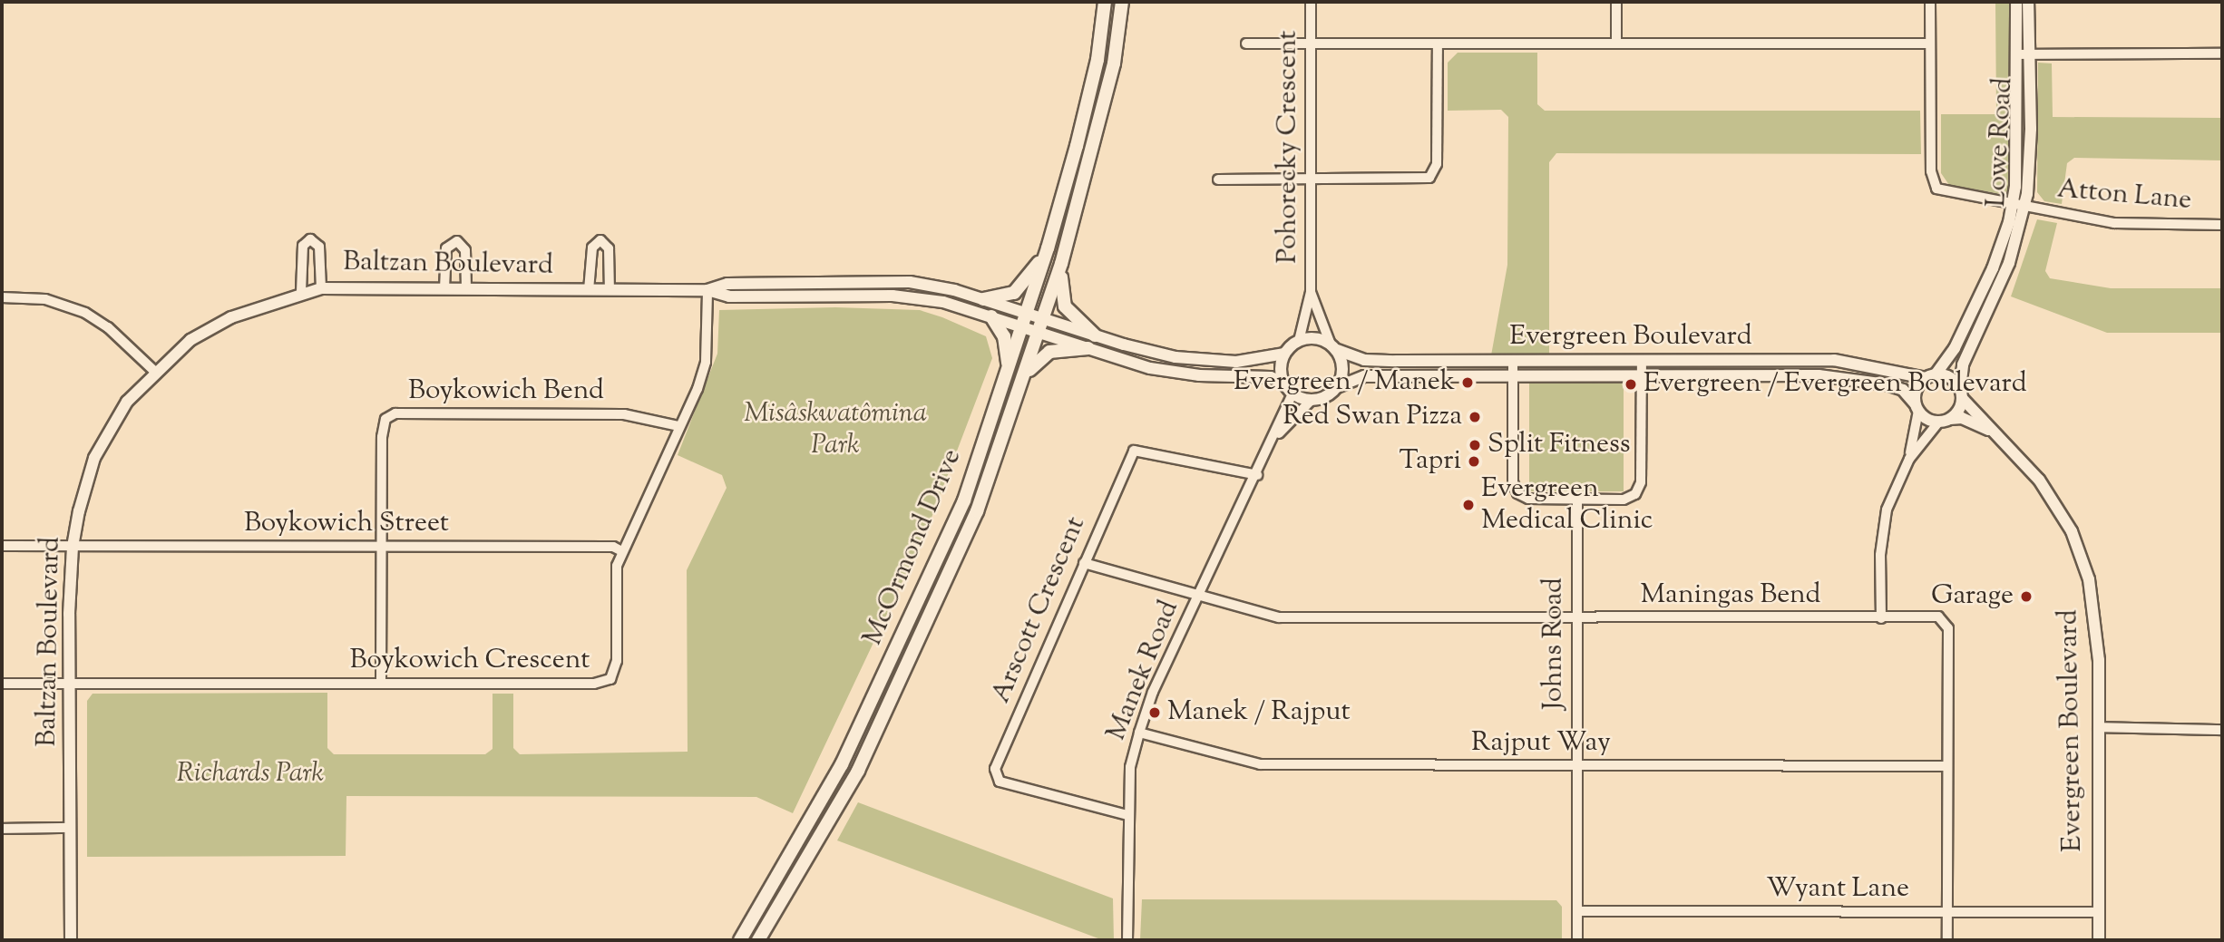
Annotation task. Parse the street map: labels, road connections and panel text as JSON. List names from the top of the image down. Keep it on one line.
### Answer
{"streets":{"main road":["McOrmond Drive"],"street":["Lowe Road","Pohorecky Crescent","Atton Lane","Baltzan Boulevard","Evergreen Boulevard","Boykowich Bend","Boykowich Street","Maningas Bend","Arscott Crescent","Johns Road","Boykowich Crescent","Manek Road","Rajput Way","Wyant Lane"]},"crossings":[["Lowe Road","Atton Lane"],["Lowe Road","Evergreen Boulevard"],["Pohorecky Crescent","Evergreen Boulevard"],["Pohorecky Crescent","Manek Road"],["Baltzan Boulevard","Boykowich Street"],["Baltzan Boulevard","McOrmond Drive"],["Baltzan Boulevard","Boykowich Crescent"],["Evergreen Boulevard","Manek Road"],["Evergreen Boulevard","Wyant Lane"],["Boykowich Bend","Boykowich Street"],["Boykowich Bend","Boykowich Crescent"],["Boykowich Street","Boykowich Crescent"],["Maningas Bend","Arscott Crescent"],["Maningas Bend","Johns Road"],["Maningas Bend","Manek Road"],["Maningas Bend","Rajput Way"],["Maningas Bend","Wyant Lane"],["Arscott Crescent","Manek Road"],["Johns Road","Rajput Way"],["Johns Road","Wyant Lane"],["Manek Road","Rajput Way"]],"parks":["Misâskwatômina Park","Richards Park"],"places":["Evergreen / Manek","Evergreen / Evergreen Boulevard","Red Swan Pizza","Split Fitness","Tapri","Evergreen Medical Clinic","Garage","Manek / Rajput"]}
